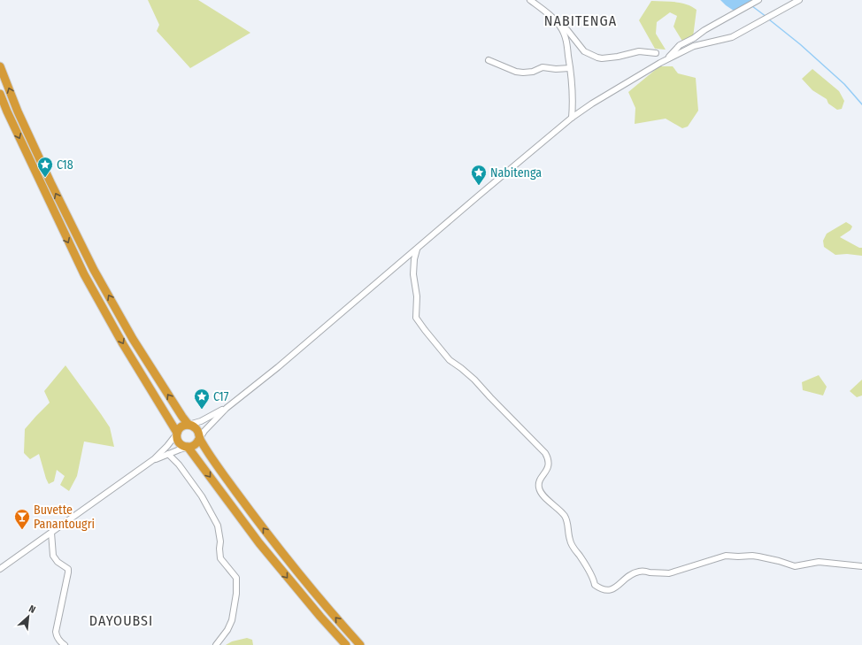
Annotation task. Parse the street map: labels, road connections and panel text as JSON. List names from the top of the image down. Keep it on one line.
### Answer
{"districts":["NABITENGA","DAYOUBSI"],"places":{"place":["C18","Nabitenga","C17"],"bar":["Buvette Panantougri"]},"north":"top right"}
